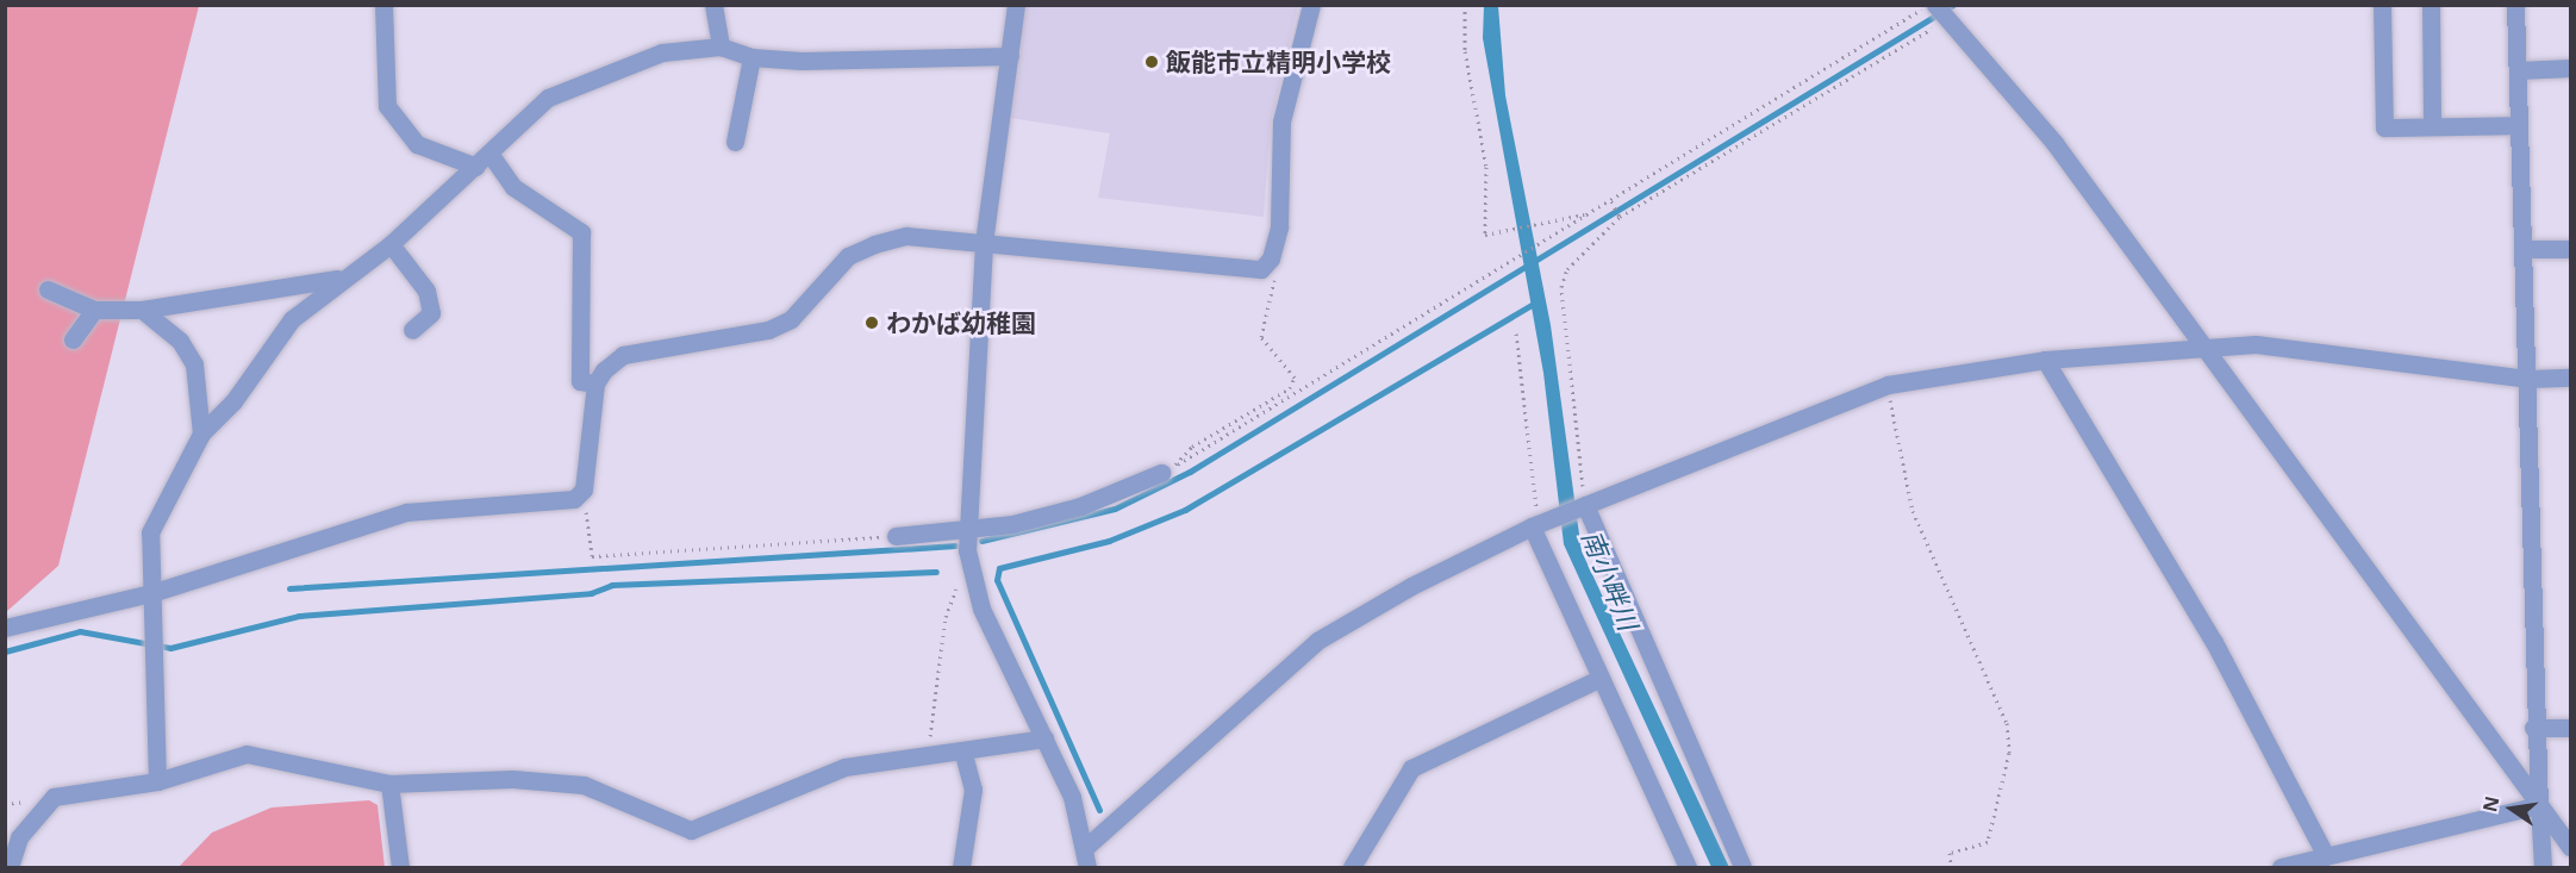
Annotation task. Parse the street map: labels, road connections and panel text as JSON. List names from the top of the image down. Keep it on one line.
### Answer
{"water":["南小畔川"],"places":["飯能市立精明小学校","わかば幼稚園"],"north":"left"}
